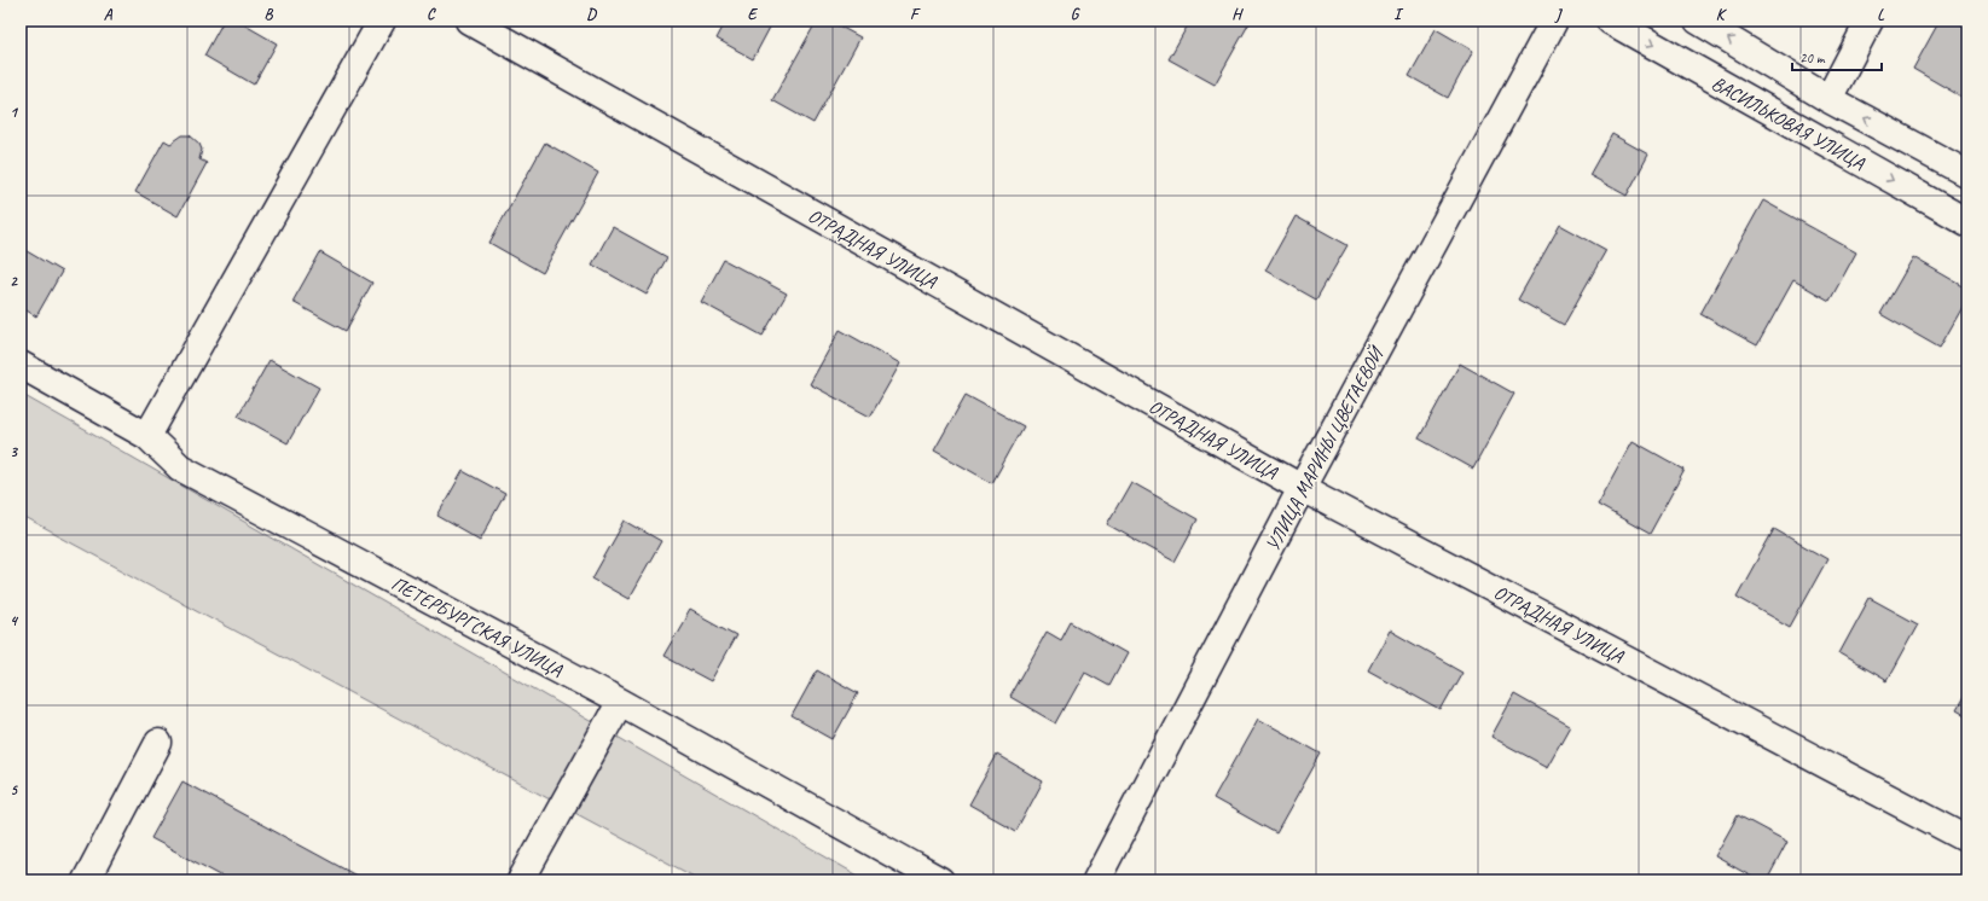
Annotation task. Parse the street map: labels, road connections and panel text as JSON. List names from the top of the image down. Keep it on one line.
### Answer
{"streets":{"street":["ВАСИЛЬКОВАЯ УЛИЦА","ОТРАДНАЯ УЛИЦА","УЛИЦА МАРИНЫ ЦВЕТАЕВОЙ","ПЕТЕРБУРГСКАЯ УЛИЦА"]},"crossings":[["ОТРАДНАЯ УЛИЦА","УЛИЦА МАРИНЫ ЦВЕТАЕВОЙ"]],"scale_bar":"20 m","grid":{"columns":["A","B","C","D","E","F","G","H","I","J","K","L"],"rows":["1","2","3","4","5"]}}
